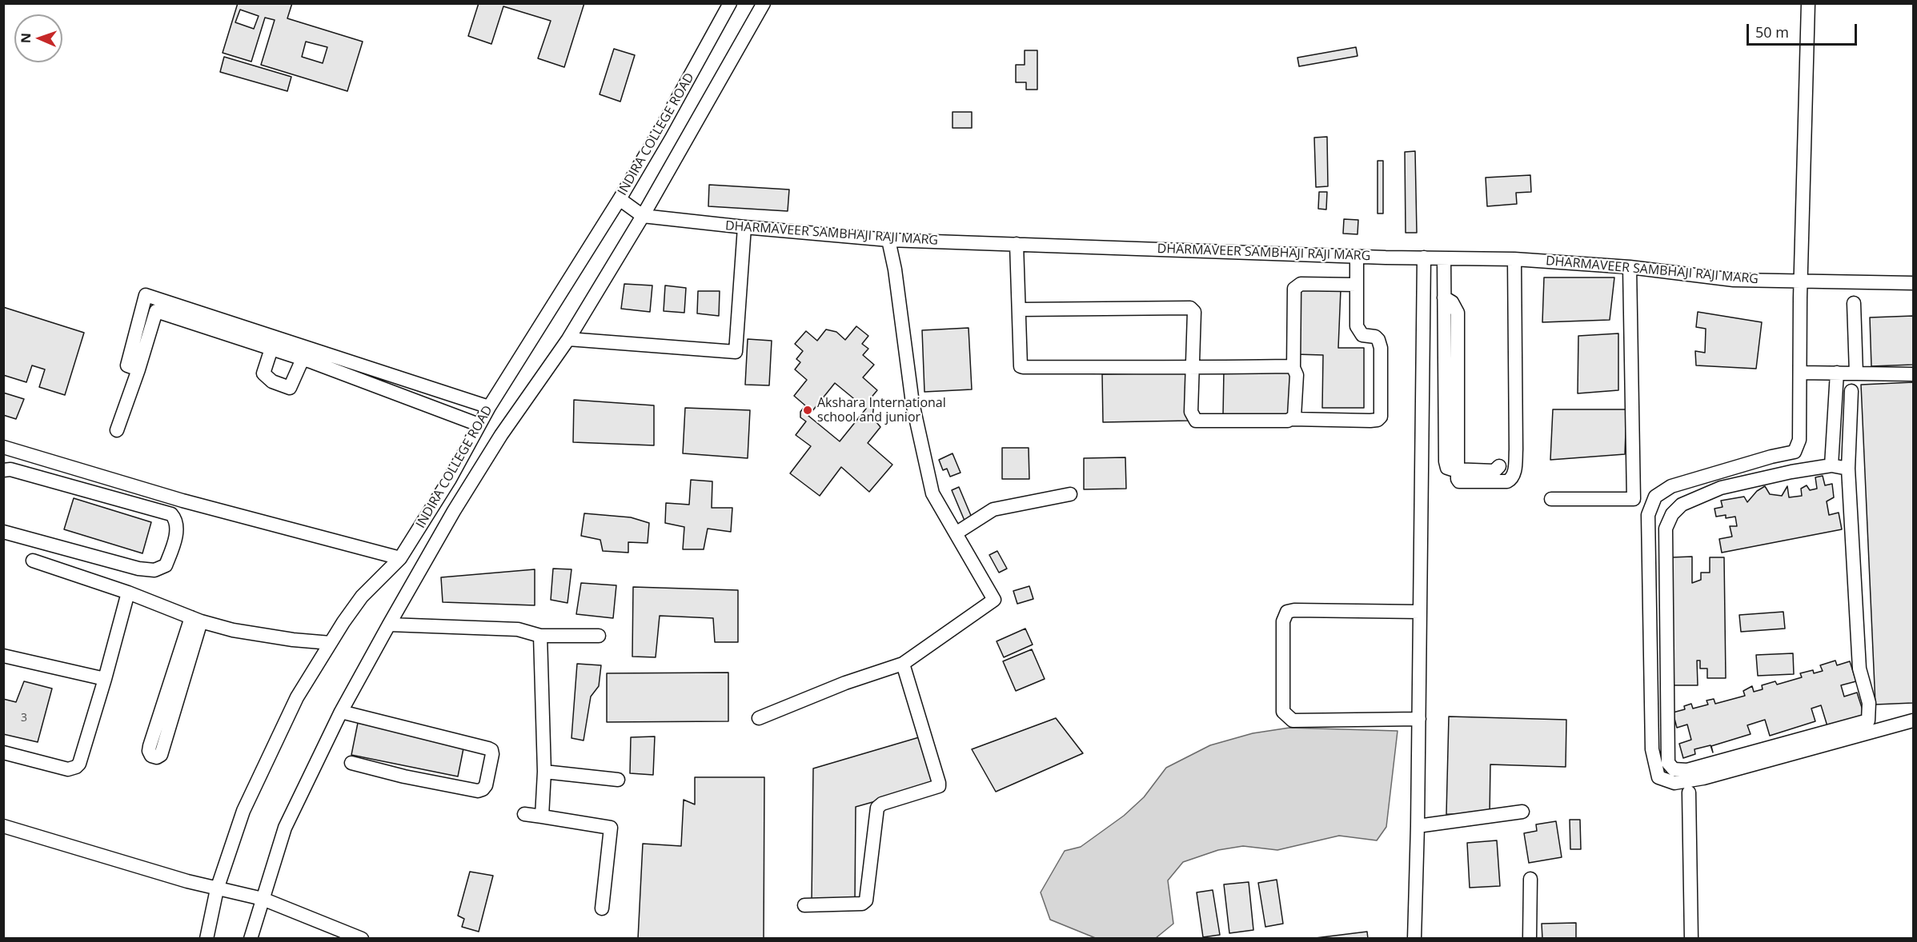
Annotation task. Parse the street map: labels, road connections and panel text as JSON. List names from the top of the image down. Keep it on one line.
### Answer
{"streets":{"street":["INDIRA COLLEGE ROAD","DHARMAVEER SAMBHAJI RAJI MARG"]},"crossings":[["INDIRA COLLEGE ROAD","DHARMAVEER SAMBHAJI RAJI MARG"]],"places":["Akshara International school and junior"],"house_numbers":["3"],"scale_bar":"50 m","north":"left"}
